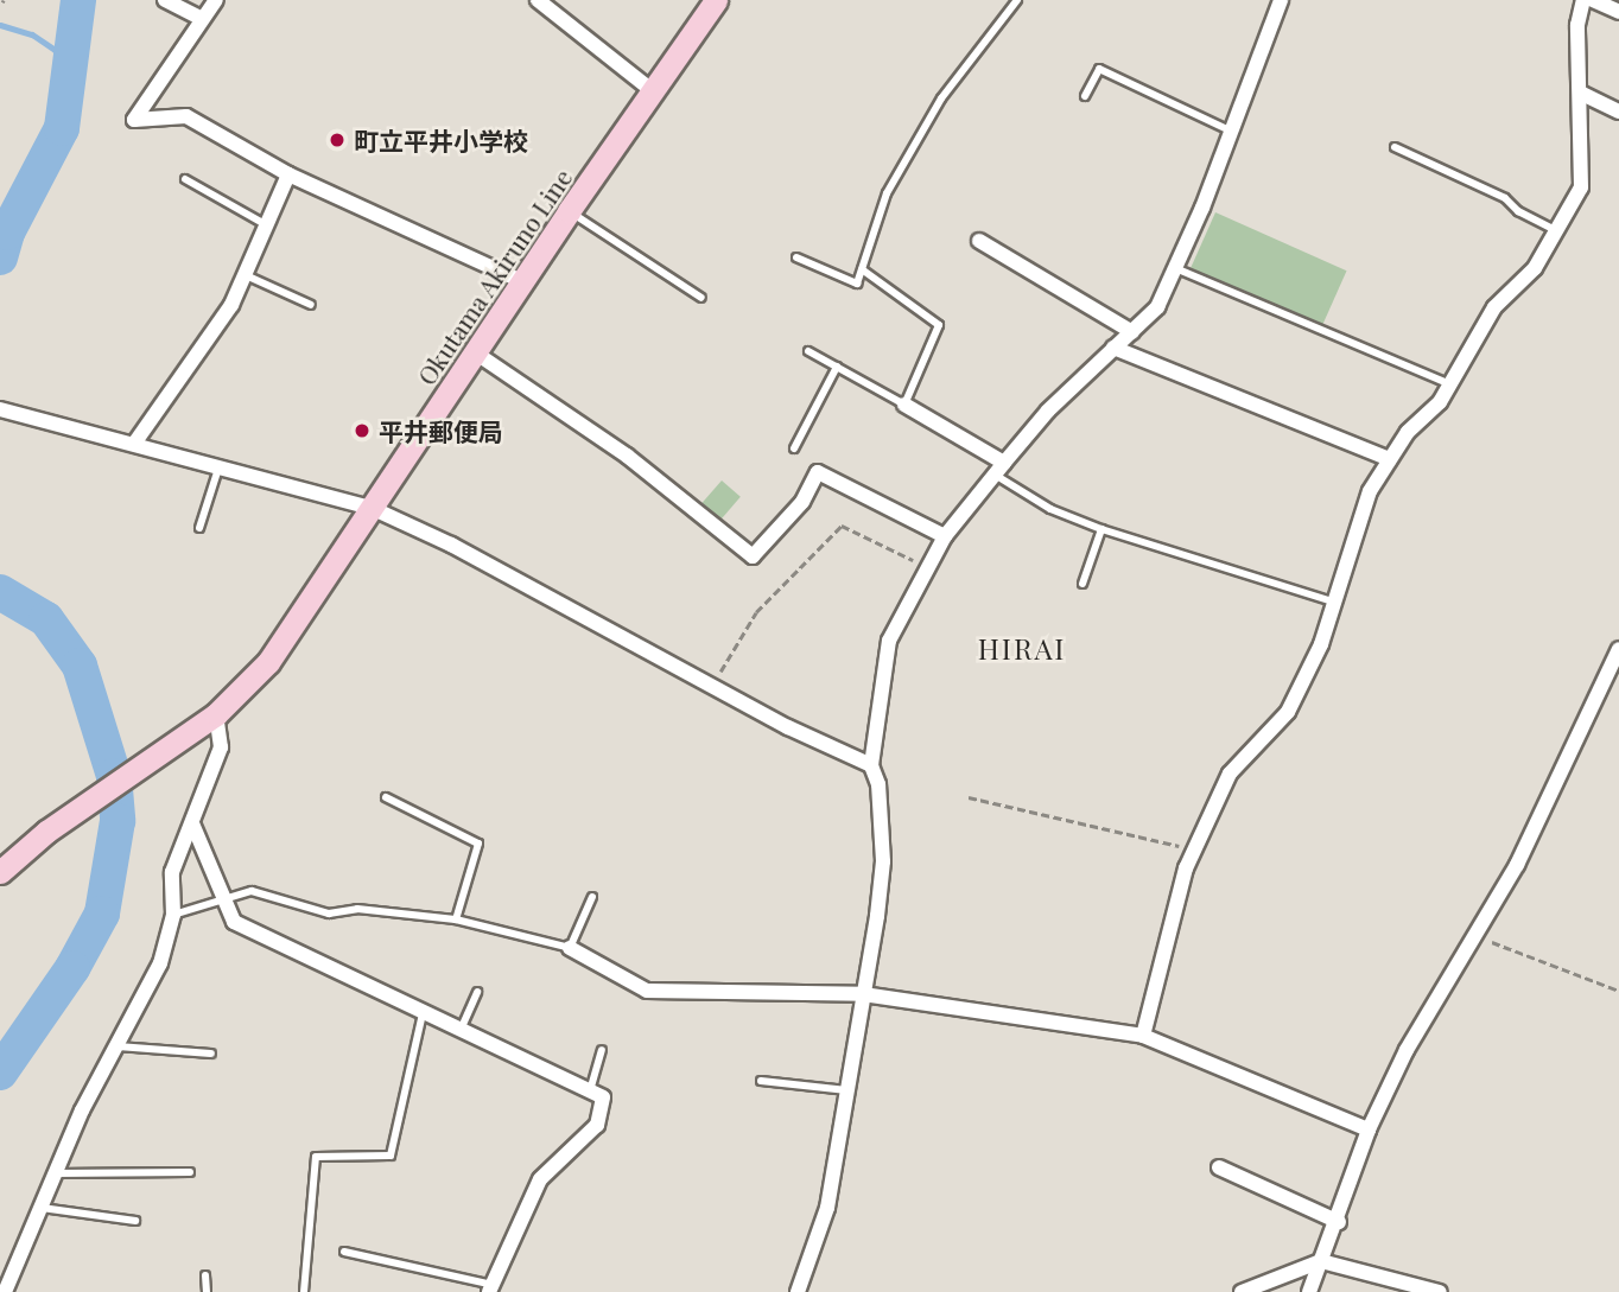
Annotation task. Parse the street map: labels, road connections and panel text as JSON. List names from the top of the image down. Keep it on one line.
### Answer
{"streets":{"main road":["Okutama Akiruno Line"]},"districts":["HIRAI"],"places":["町立平井小学校","平井郵便局"]}
